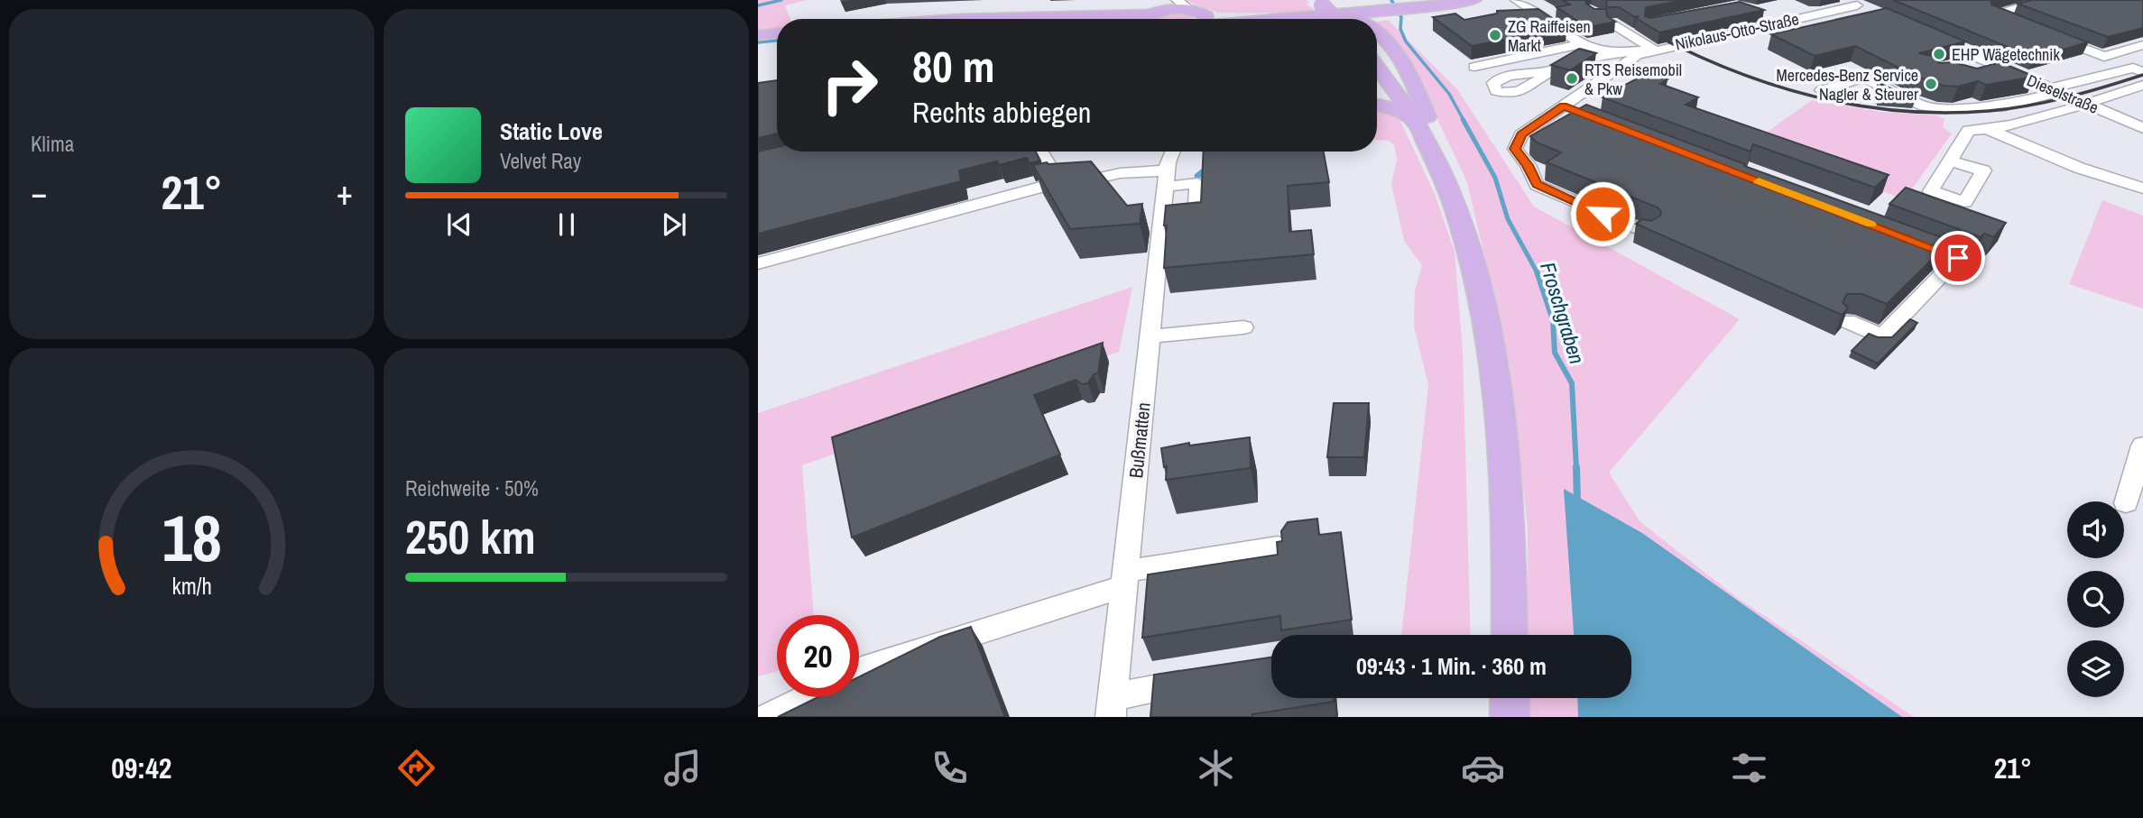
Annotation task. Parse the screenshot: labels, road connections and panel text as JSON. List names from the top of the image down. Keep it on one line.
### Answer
{"streets":{"street":["Nikolaus-Otto-Straße","Dieselstraße","Bußmatten"]},"water":["Froschgraben"],"places":["ZG Raiffeisen Markt","EHP Wägetechnik","RTS Reisemobil & Pkw","Mercedes-Benz Service Nagler & Steurer"],"page":{"tile":["Klima",["Reichweite · 50%","250 km"]],"turn":["80 m","Rechts abbiegen"],"song":["Static Love","Velvet Ray"],"heat":["−","21°","+"],"limit":"20","trip":"09:43 · 1 Min. · 360 m","tabs":["09:42","21°"],"gauge":["18","km/h"]}}
